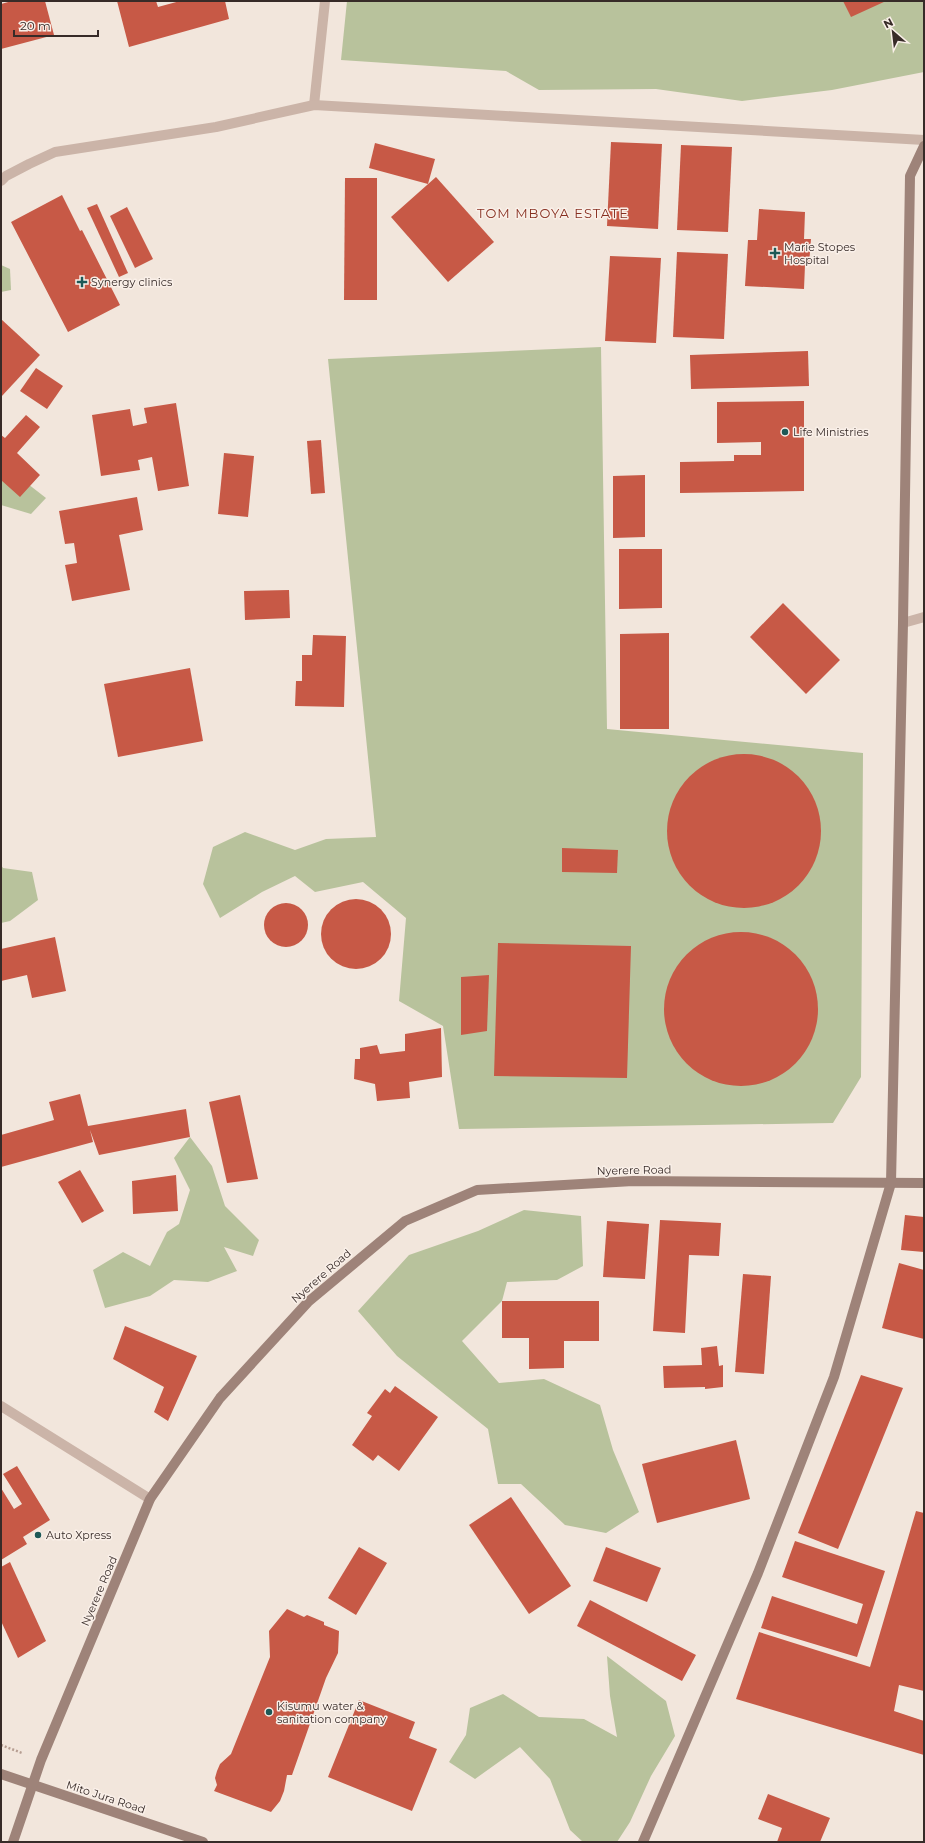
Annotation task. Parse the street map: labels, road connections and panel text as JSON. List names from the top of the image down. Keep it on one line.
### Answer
{"streets":{"street":["Nyerere Road","Mito Jura Road"]},"crossings":[["Nyerere Road","Mito Jura Road"]],"districts":["TOM MBOYA ESTATE"],"places":{"health":["Marie Stopes Hospital","Synergy clinics"],"other":["Life Ministries","Auto Xpress","Kisumu water & sanitation company"]},"scale_bar":"20 m","north":"top left"}
